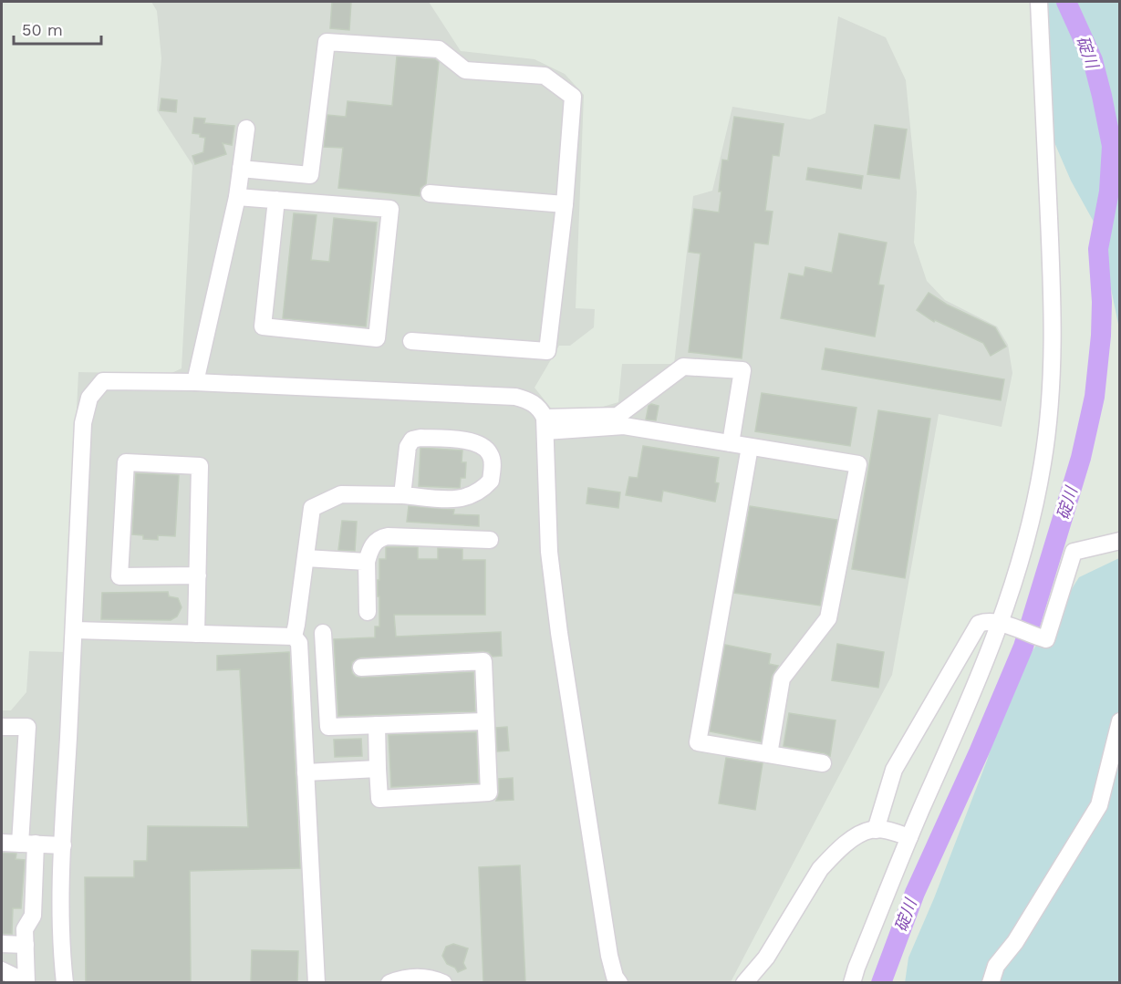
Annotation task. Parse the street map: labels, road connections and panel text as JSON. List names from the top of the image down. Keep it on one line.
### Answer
{"water":["碇川"],"scale_bar":"50 m"}
